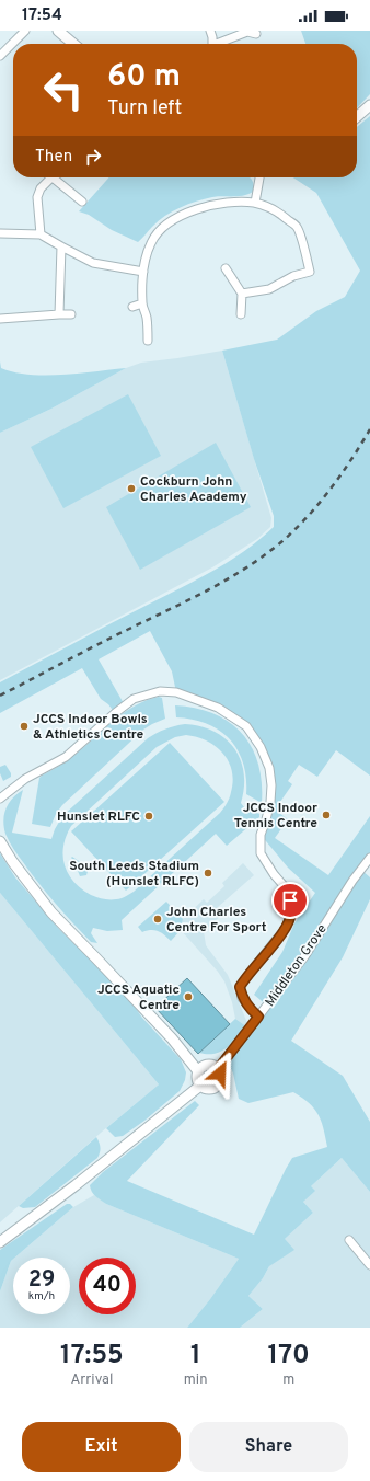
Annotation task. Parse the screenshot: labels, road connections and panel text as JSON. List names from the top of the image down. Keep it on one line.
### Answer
{"streets":{"street":["Middleton Grove"]},"places":["Cockburn John Charles Academy","JCCS Indoor Bowls & Athletics Centre","JCCS Indoor Tennis Centre","Hunslet RLFC","South Leeds Stadium (Hunslet RLFC)","John Charles Centre For Sport","JCCS Aquatic Centre"],"page":{"status":"17:54","turn":["60 m","Turn left"],"then":"Then","speed":"29 km/h","limit":"40","eta":["17:55","Arrival","1","min","170","m"],"buttons":["Exit","Share"]}}
